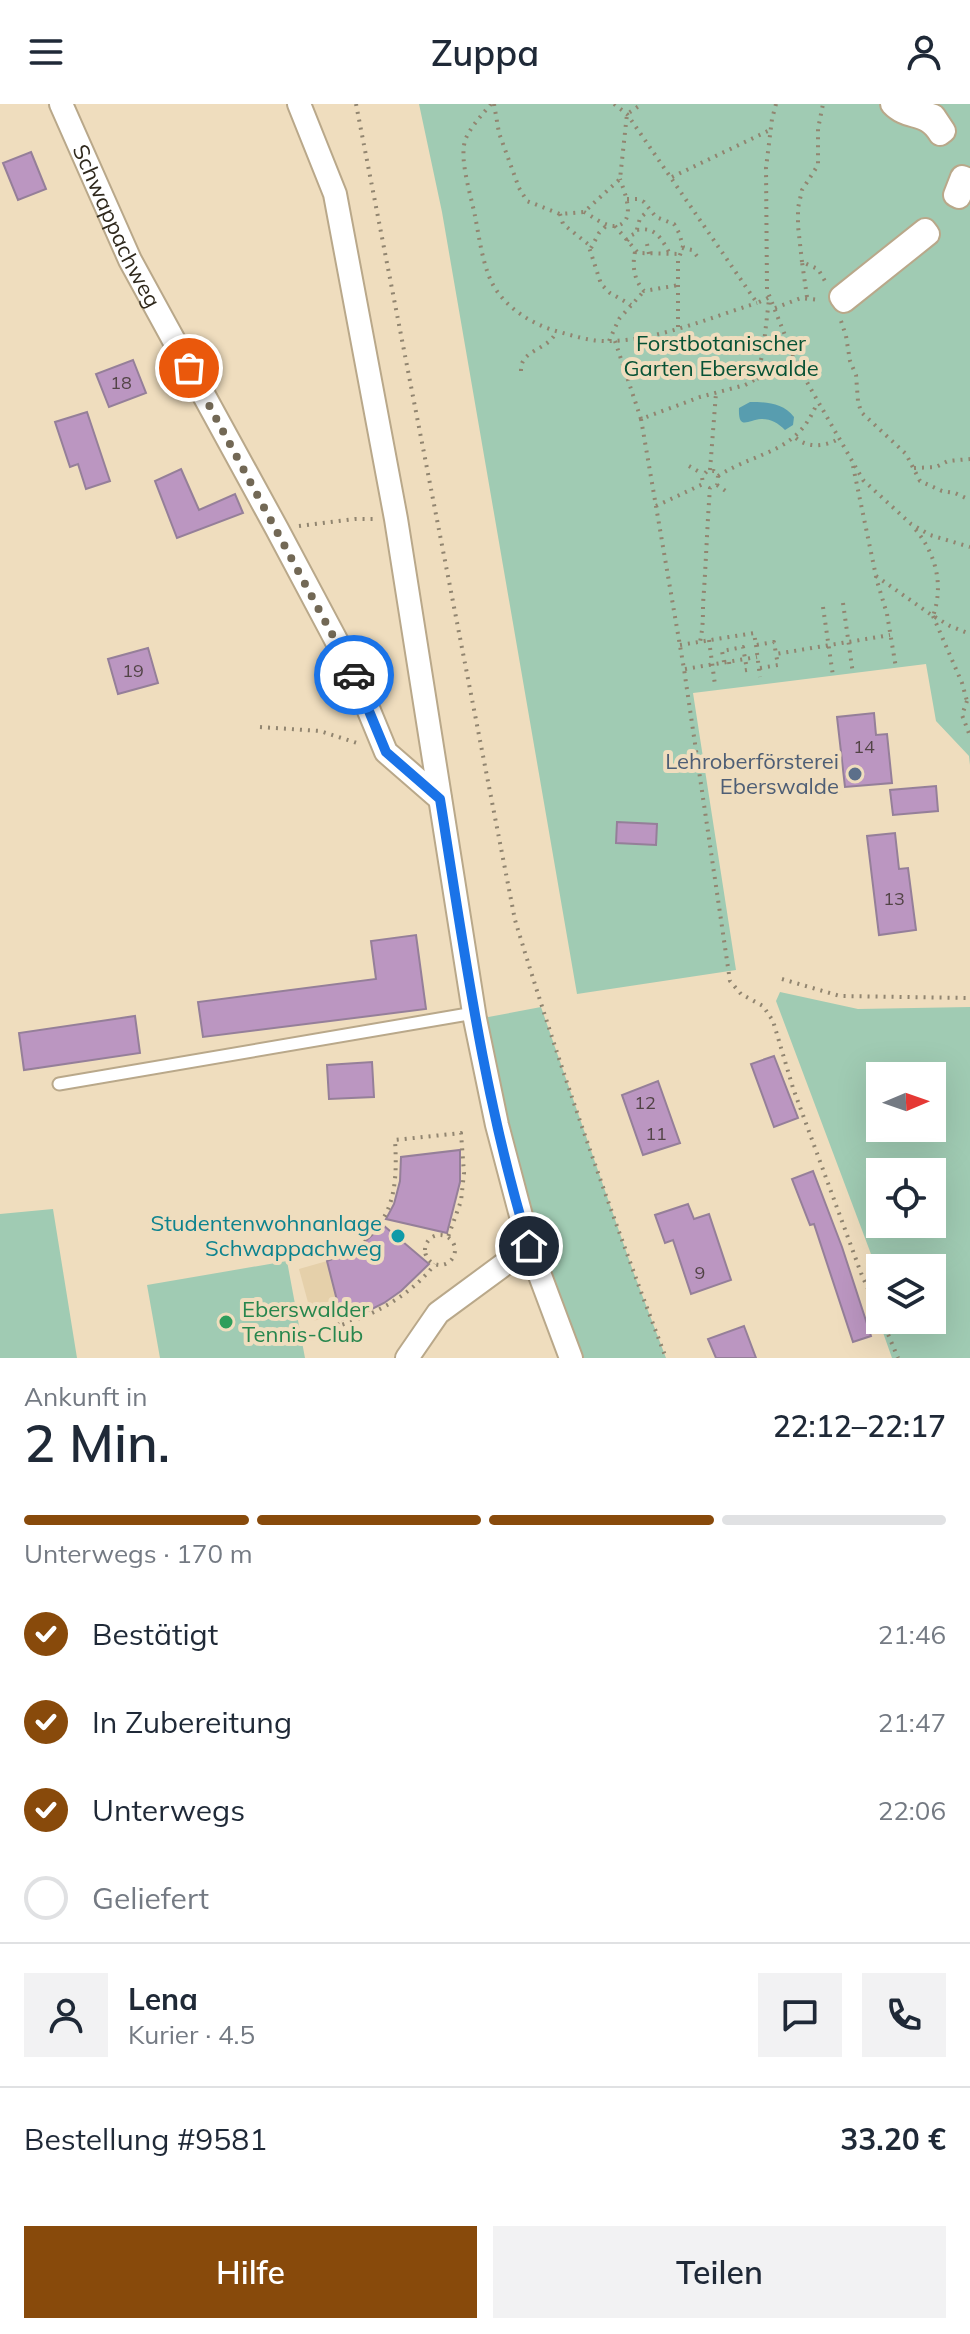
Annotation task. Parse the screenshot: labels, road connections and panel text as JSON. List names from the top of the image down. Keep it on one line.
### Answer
{"streets":{"street":["Schwappachweg"]},"parks":["Forstbotanischer Garten Eberswalde"],"places":["Lehroberförsterei Eberswalde","Studentenwohnanlage Schwappachweg","Eberswalder Tennis-Club"],"house_numbers":["18","19","14","13","12","11","9"],"north":"right","page":{"header":"Zuppa","heading":["2 Min.","Ankunft in","22:12–22:17"],"panel":["Lena","Kurier · 4.5","Bestellung #9581","33.20 €"],"bar":"Unterwegs · 170 m","list":[["Bestätigt","21:46"],["In Zubereitung","21:47"],["Unterwegs","22:06"],"Geliefert"],"buttons":["Hilfe","Teilen"]}}
